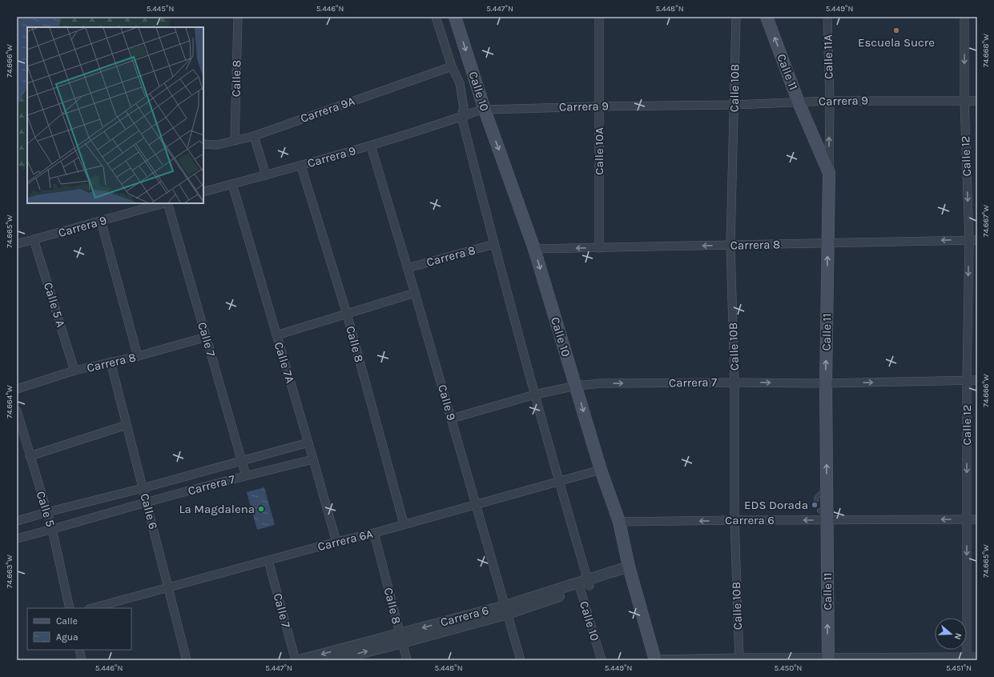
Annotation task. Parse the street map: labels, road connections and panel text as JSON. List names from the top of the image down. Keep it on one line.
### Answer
{"streets":{"main road":["Calle 11","Calle 10"],"street":["Calle 11A","Calle 8","Calle 10B","Carrera 9","Carrera 9A","Calle 10A","Calle 12","Carrera 8","Calle 5 A","Calle 7","Calle 7A","Carrera 7","Calle 9","Calle 5","Calle 6","Carrera 6","Carrera 6A"]},"crossings":[["Calle 11A","Calle 11"],["Calle 11A","Carrera 9"],["Calle 11","Carrera 9"],["Calle 11","Carrera 8"],["Calle 11","Carrera 7"],["Calle 11","Carrera 6"],["Calle 8","Carrera 9"],["Calle 8","Carrera 9A"],["Calle 8","Carrera 6"],["Calle 8","Carrera 6A"],["Calle 10B","Carrera 9"],["Calle 10B","Carrera 8"],["Calle 10B","Carrera 7"],["Calle 10B","Carrera 6"],["Calle 10","Carrera 9"],["Calle 10","Carrera 9A"],["Calle 10","Carrera 8"],["Calle 10","Carrera 7"],["Calle 10","Carrera 6"],["Calle 10","Carrera 6A"],["Carrera 9","Calle 10A"],["Carrera 9","Calle 12"],["Carrera 9","Calle 5 A"],["Carrera 9","Calle 7A"],["Carrera 9","Calle 9"],["Calle 10A","Carrera 8"],["Calle 12","Carrera 8"],["Calle 12","Carrera 7"],["Calle 12","Carrera 6"],["Carrera 8","Calle 5 A"],["Carrera 8","Calle 7"],["Carrera 8","Calle 9"],["Carrera 8","Calle 6"],["Calle 7","Carrera 7"],["Calle 7","Carrera 6A"],["Calle 7A","Carrera 7"],["Calle 7A","Carrera 6A"],["Carrera 7","Calle 9"],["Carrera 7","Calle 5"],["Carrera 7","Calle 6"],["Calle 9","Carrera 6"],["Calle 9","Carrera 6A"],["Calle 6","Carrera 6A"]],"one_way":["Calle 11A","Calle 11","Calle 12","Carrera 8"],"places":["Escuela Sucre","EDS Dorada","La Magdalena"],"legend":["Calle","Agua"],"north":"right","coordinates":["5.445°N","5.446°N","5.447°N","5.448°N","5.449°N","74.668°W","74.666°W","74.667°W","74.665°W","74.664°W","74.663°W","5.450°N","5.451°N"]}
